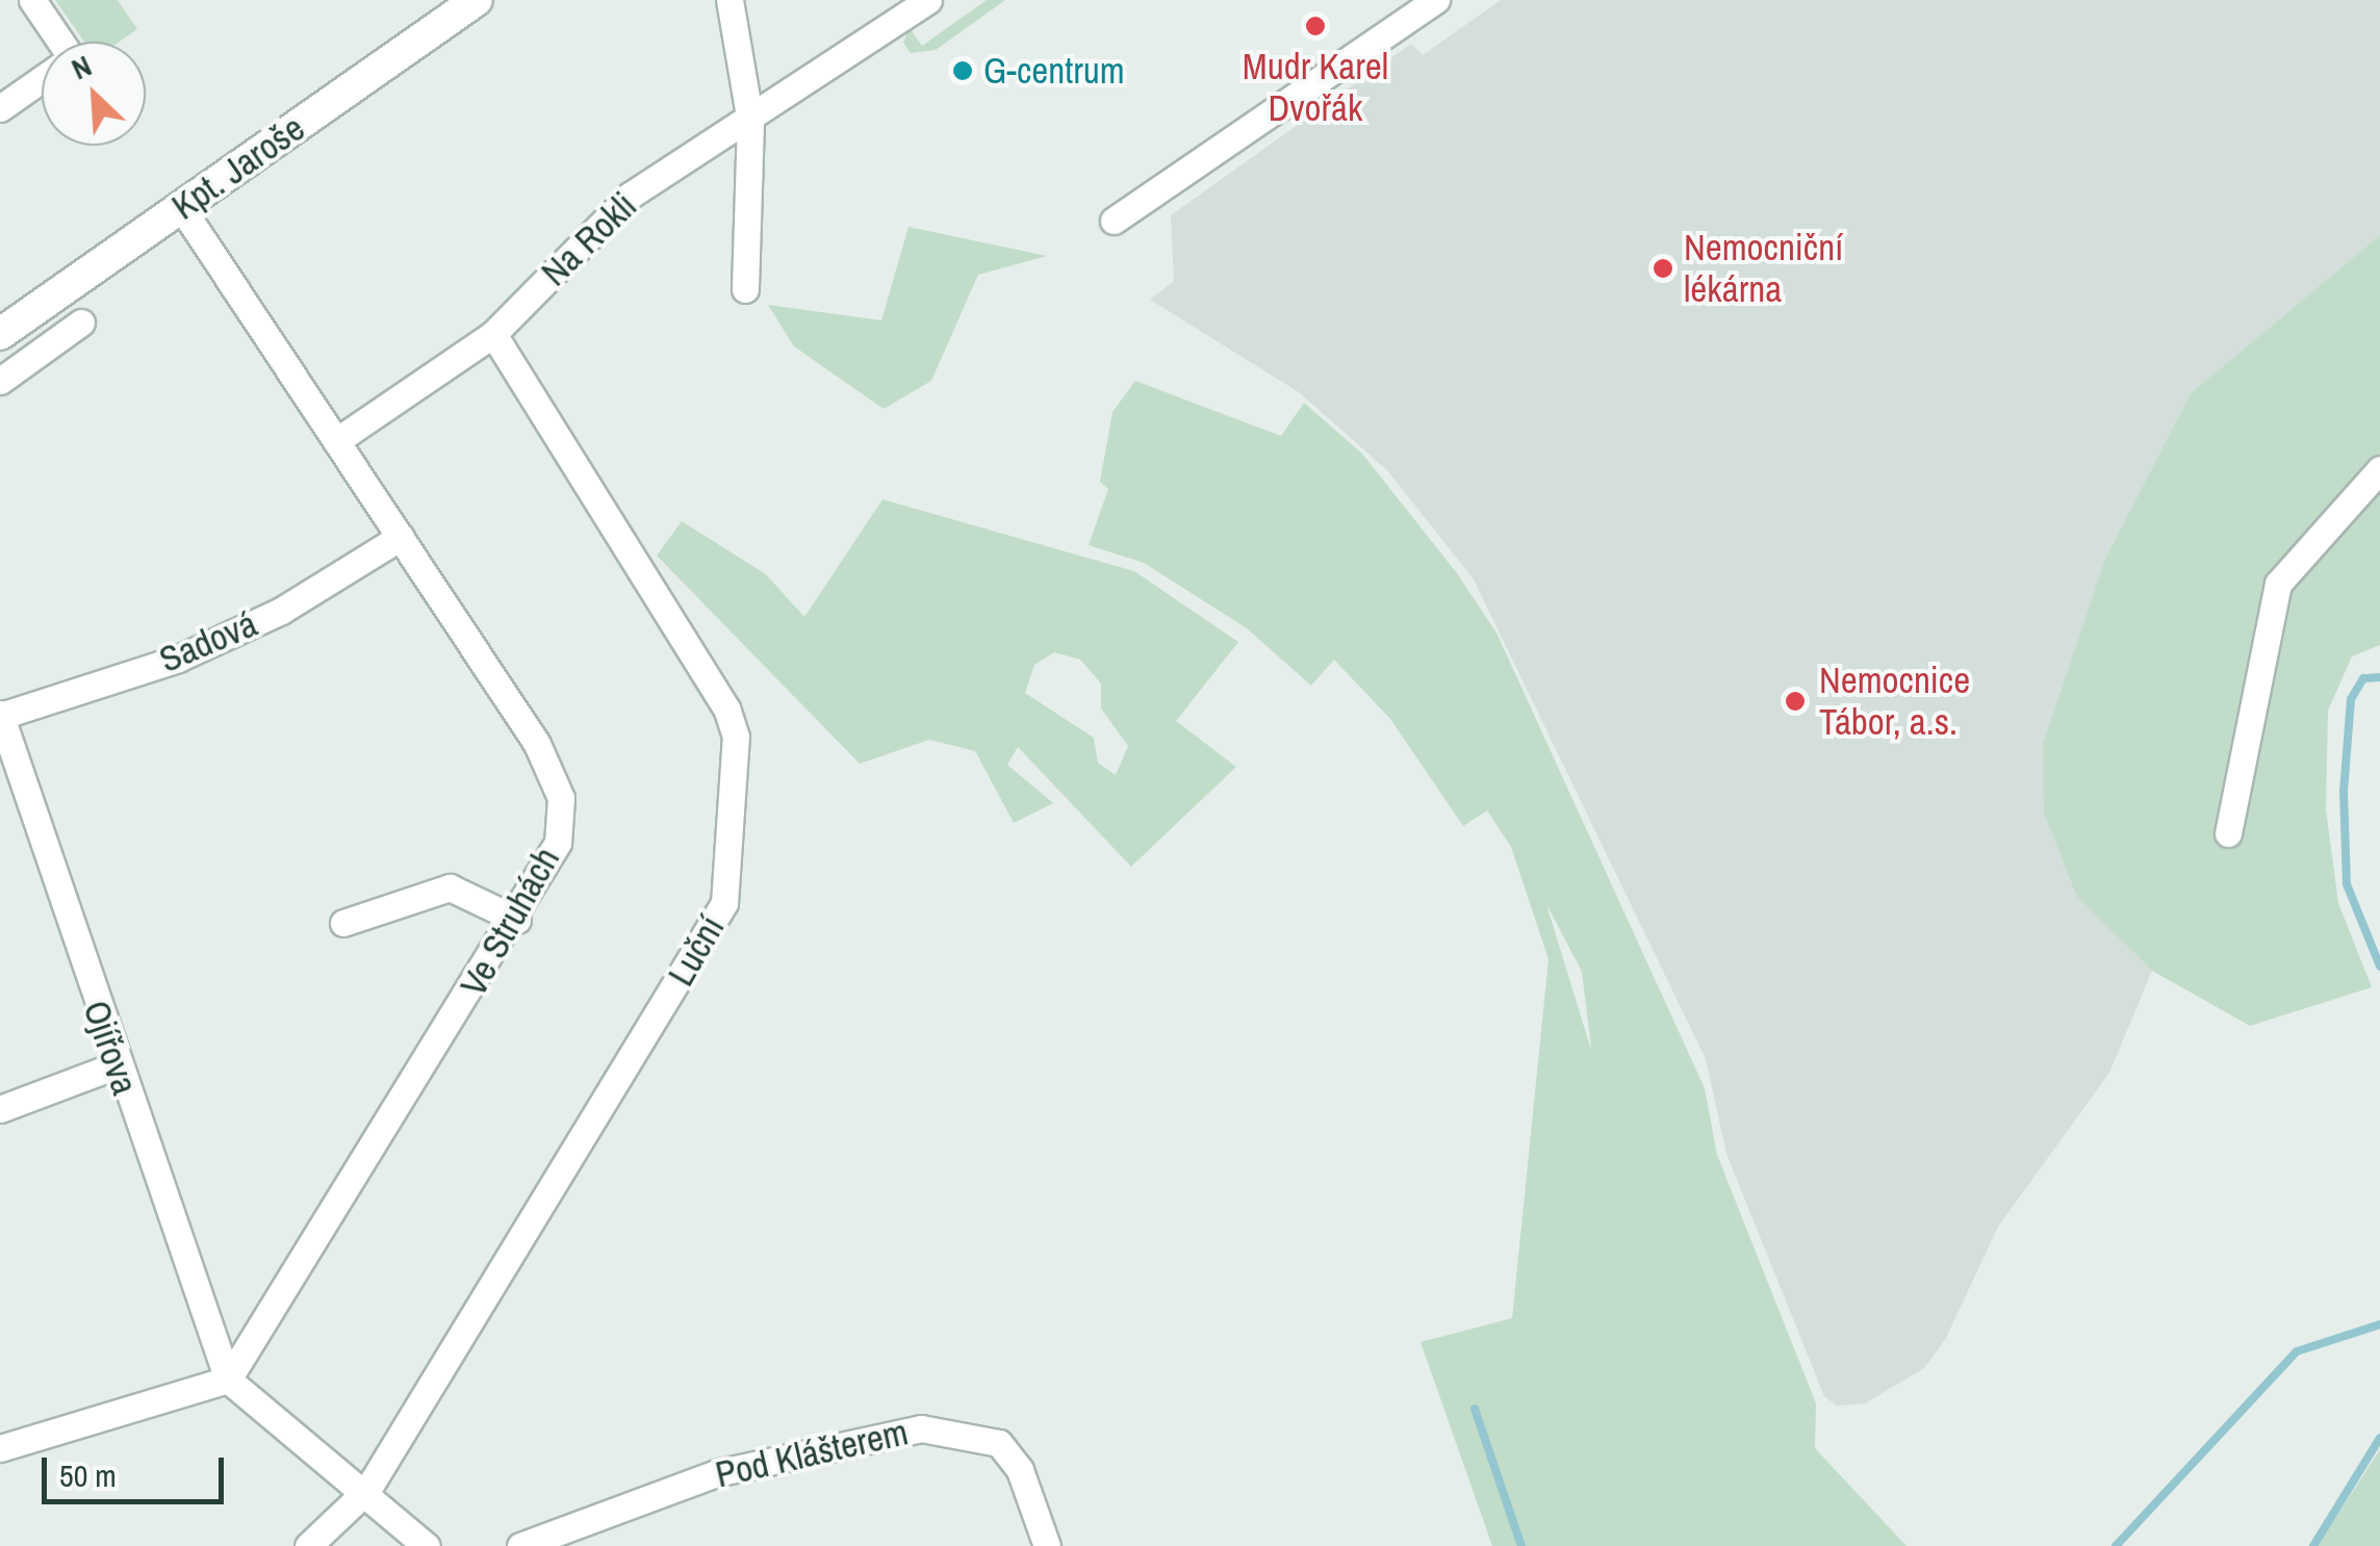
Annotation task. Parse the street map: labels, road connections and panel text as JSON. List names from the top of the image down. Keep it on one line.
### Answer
{"streets":{"street":["Kpt. Jaroše","Na Rokli","Sadová","Ve Struhách","Luční","Ojířova","Pod Klášterem"]},"crossings":[["Kpt. Jaroše","Ve Struhách"],["Na Rokli","Ve Struhách"],["Na Rokli","Luční"],["Sadová","Ve Struhách"],["Sadová","Ojířova"],["Ve Struhách","Ojířova"]],"places":["Mudr Karel Dvořák","G-centrum","Nemocniční lékárna","Nemocnice Tábor, a.s."],"scale_bar":"50 m","north":"top left"}
